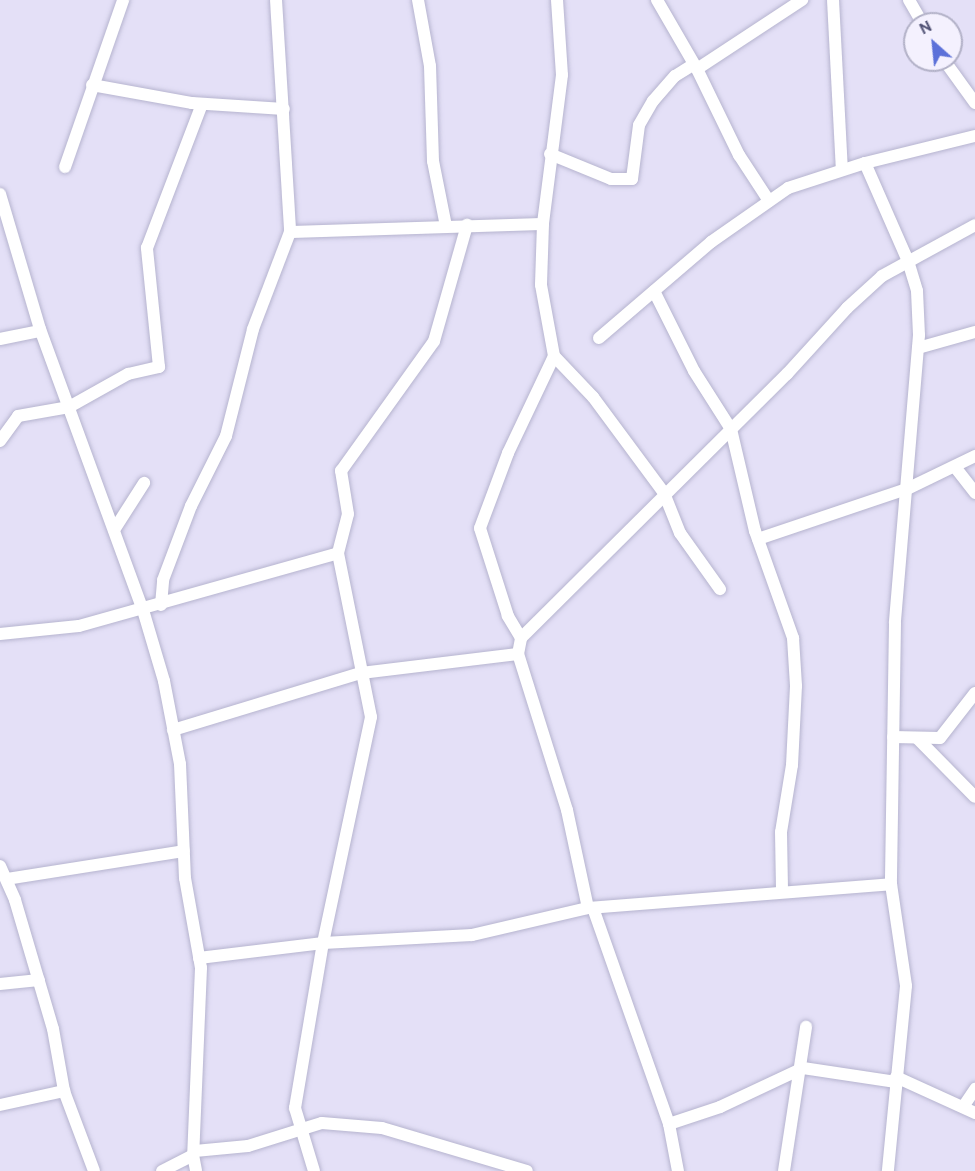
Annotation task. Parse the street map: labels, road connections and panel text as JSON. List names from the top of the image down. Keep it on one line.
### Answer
{"north":"top left"}
